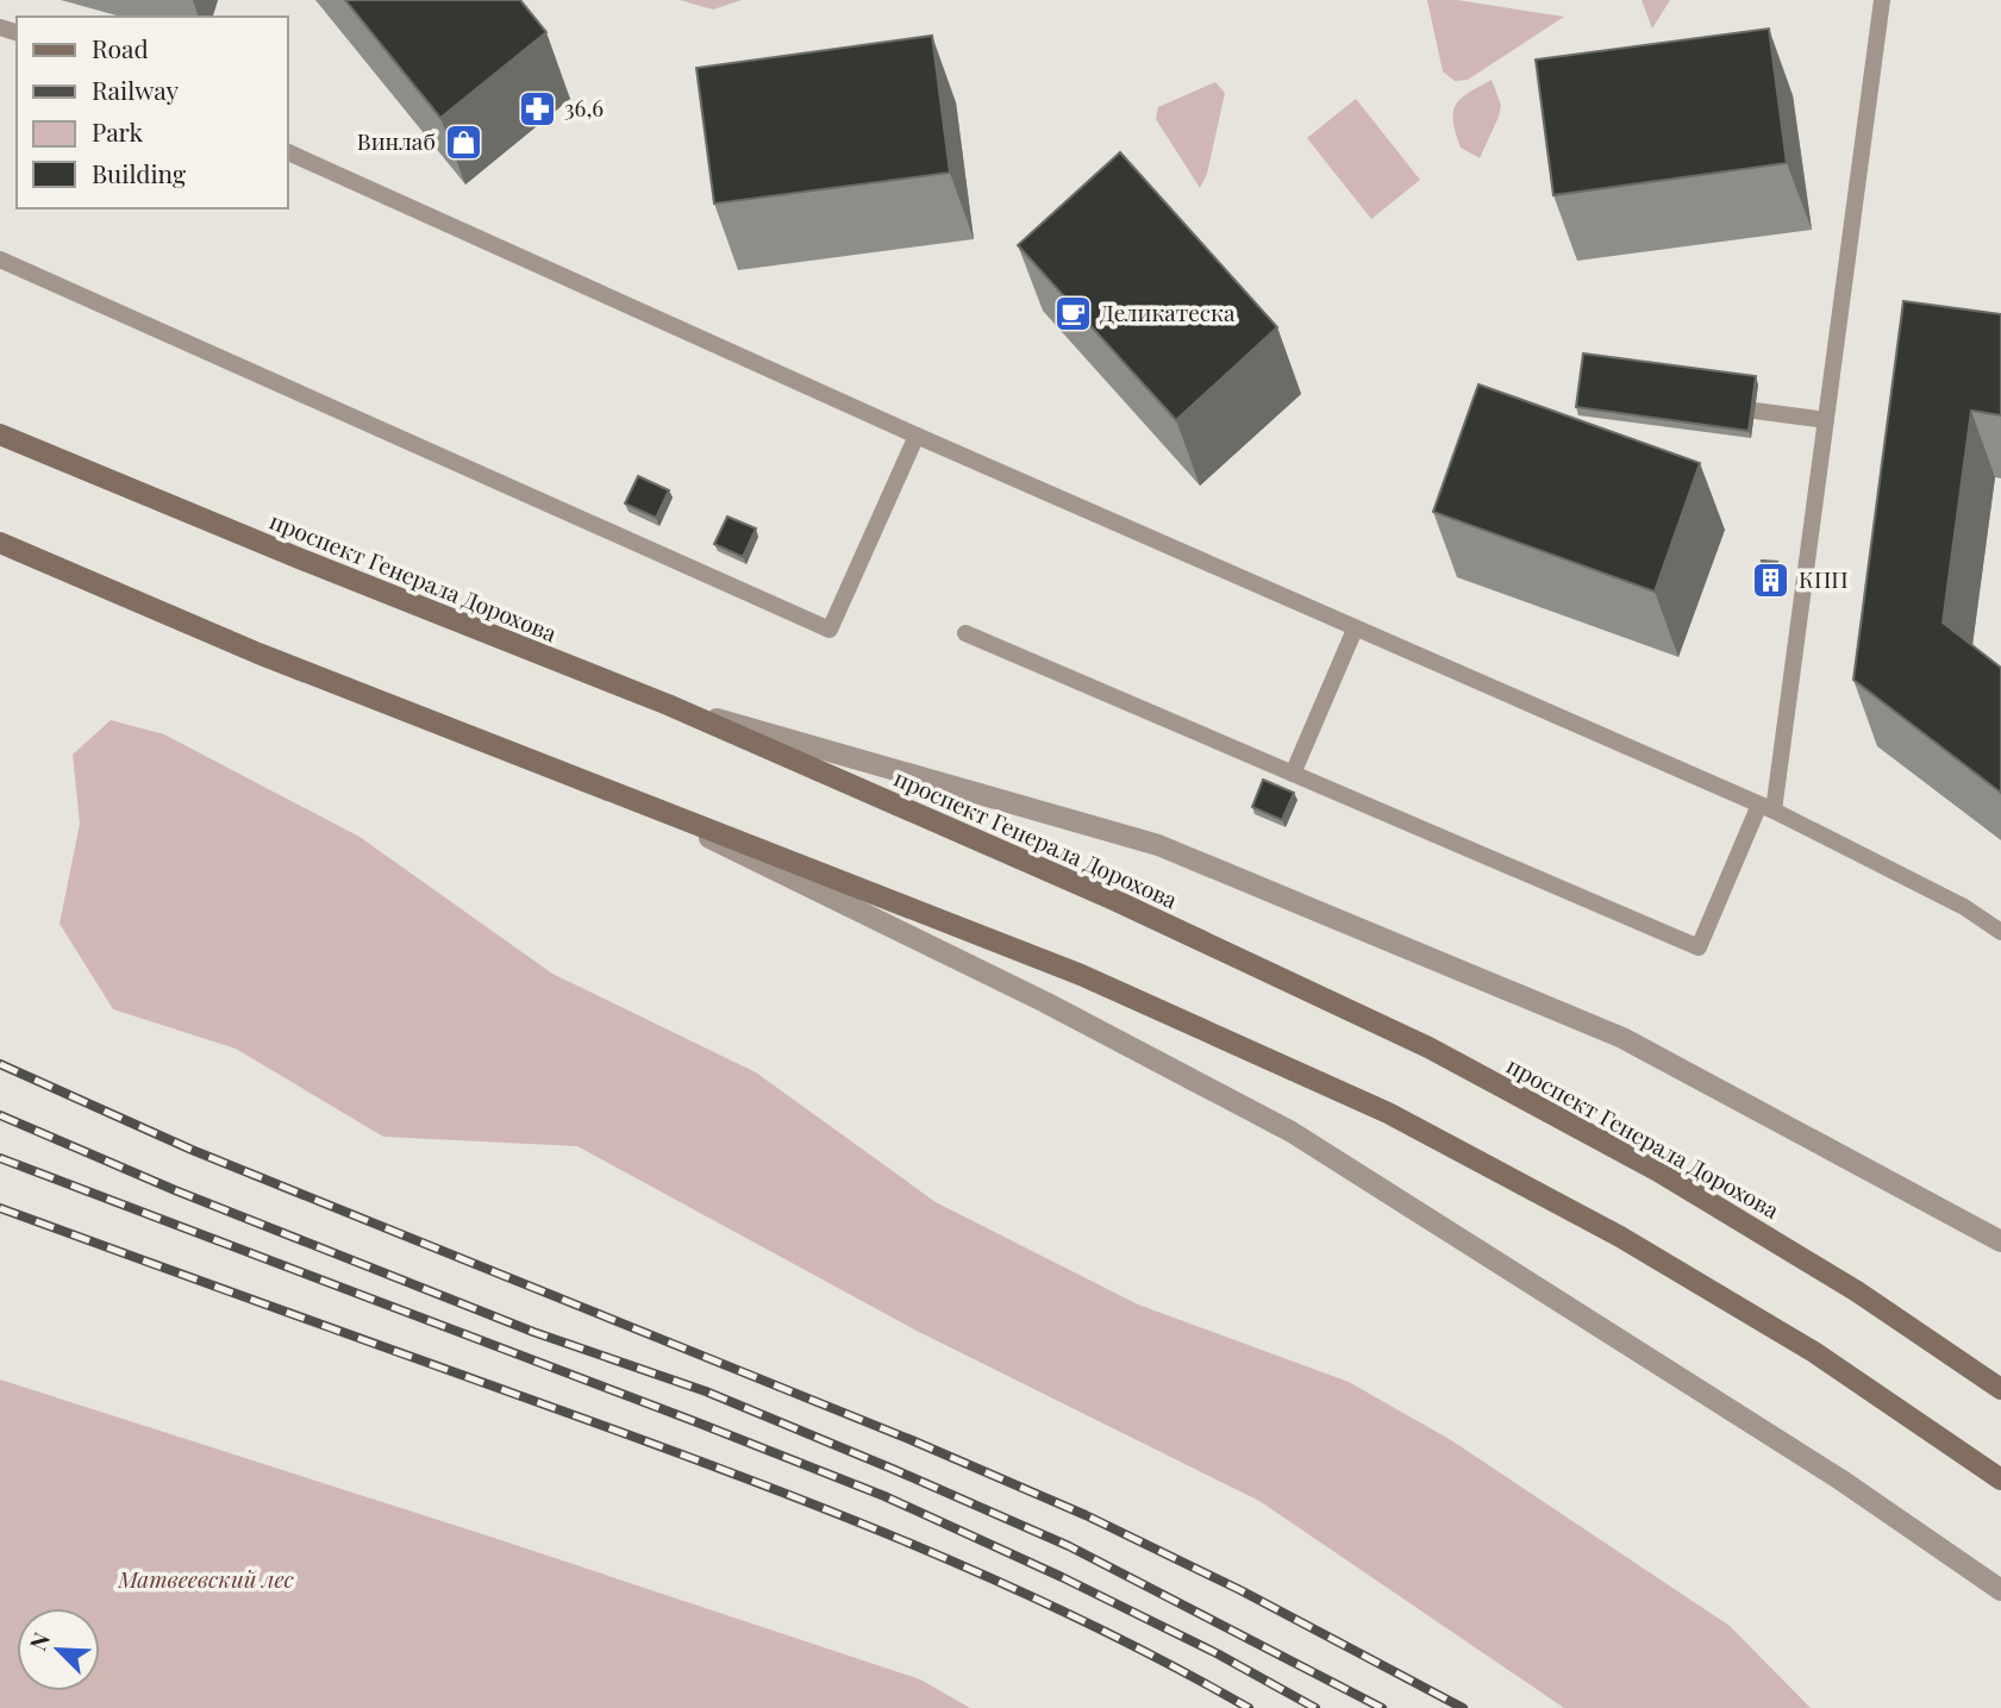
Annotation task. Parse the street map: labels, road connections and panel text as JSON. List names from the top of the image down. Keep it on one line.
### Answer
{"streets":{"main road":["проспект Генерала Дорохова"]},"parks":["Матвеевский лес"],"places":{"pharmacy":["36,6"],"shop":["Винлаб"],"cafe":["Деликатеска"],"building":["КПП"]},"legend":["Road","Railway","Park","Building"],"north":"top left"}
